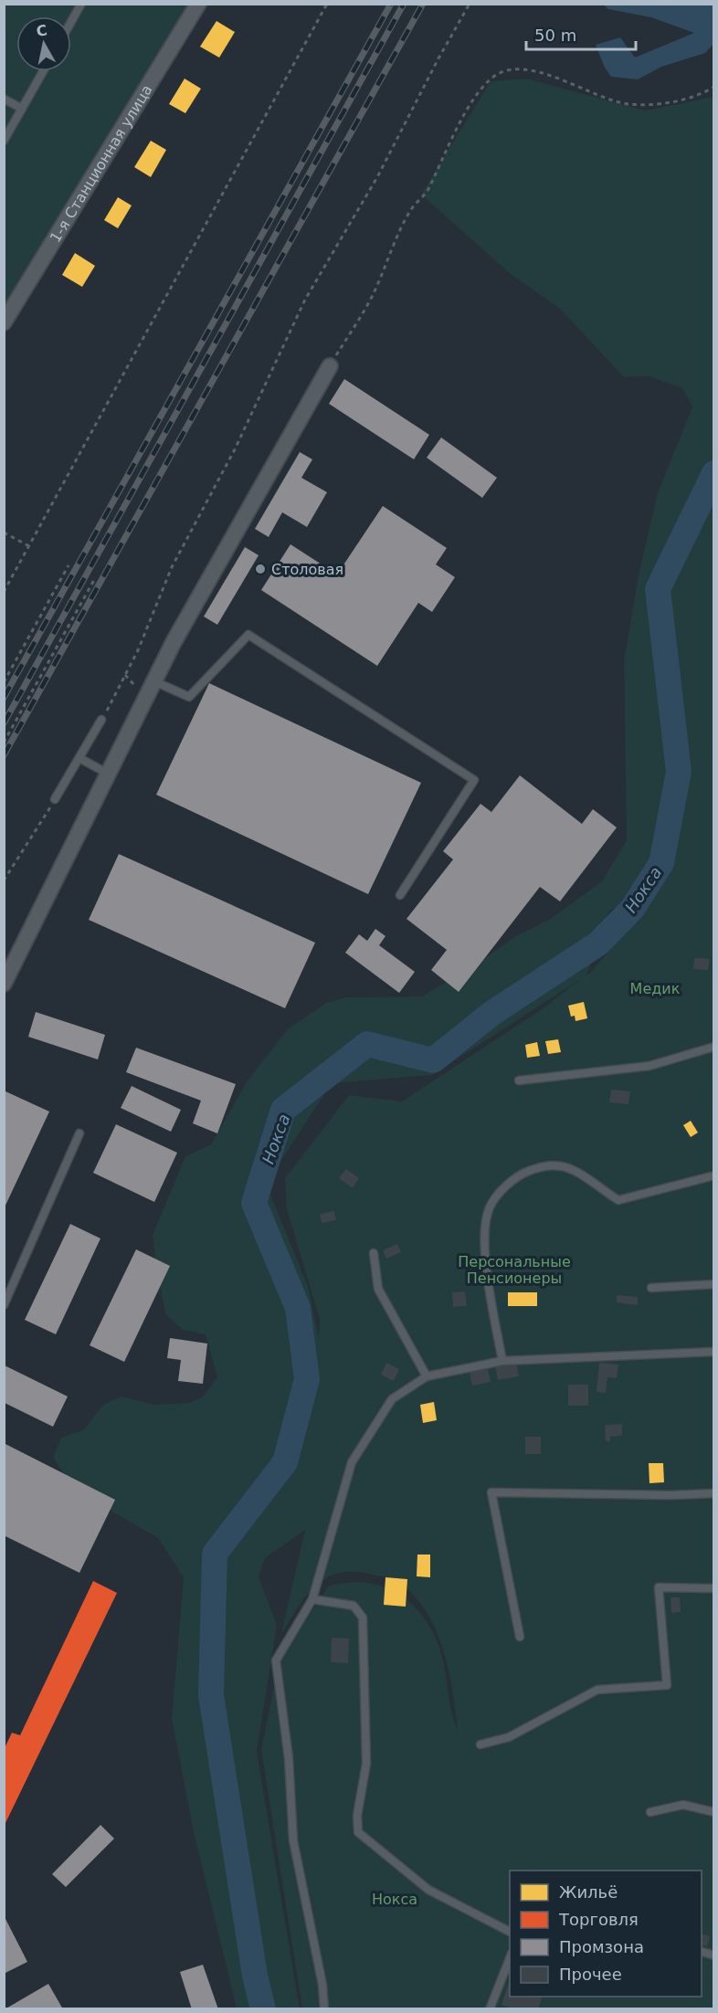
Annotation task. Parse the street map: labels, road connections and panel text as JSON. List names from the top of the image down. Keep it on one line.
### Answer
{"streets":{"street":["1-я Станционная улица"]},"water":["Нокса"],"parks":["Медик","Персональные Пенсионеры","Нокса"],"places":["Столовая"],"legend":["Жильё","Торговля","Промзона","Прочее"],"scale_bar":"50 m","north":"top"}
